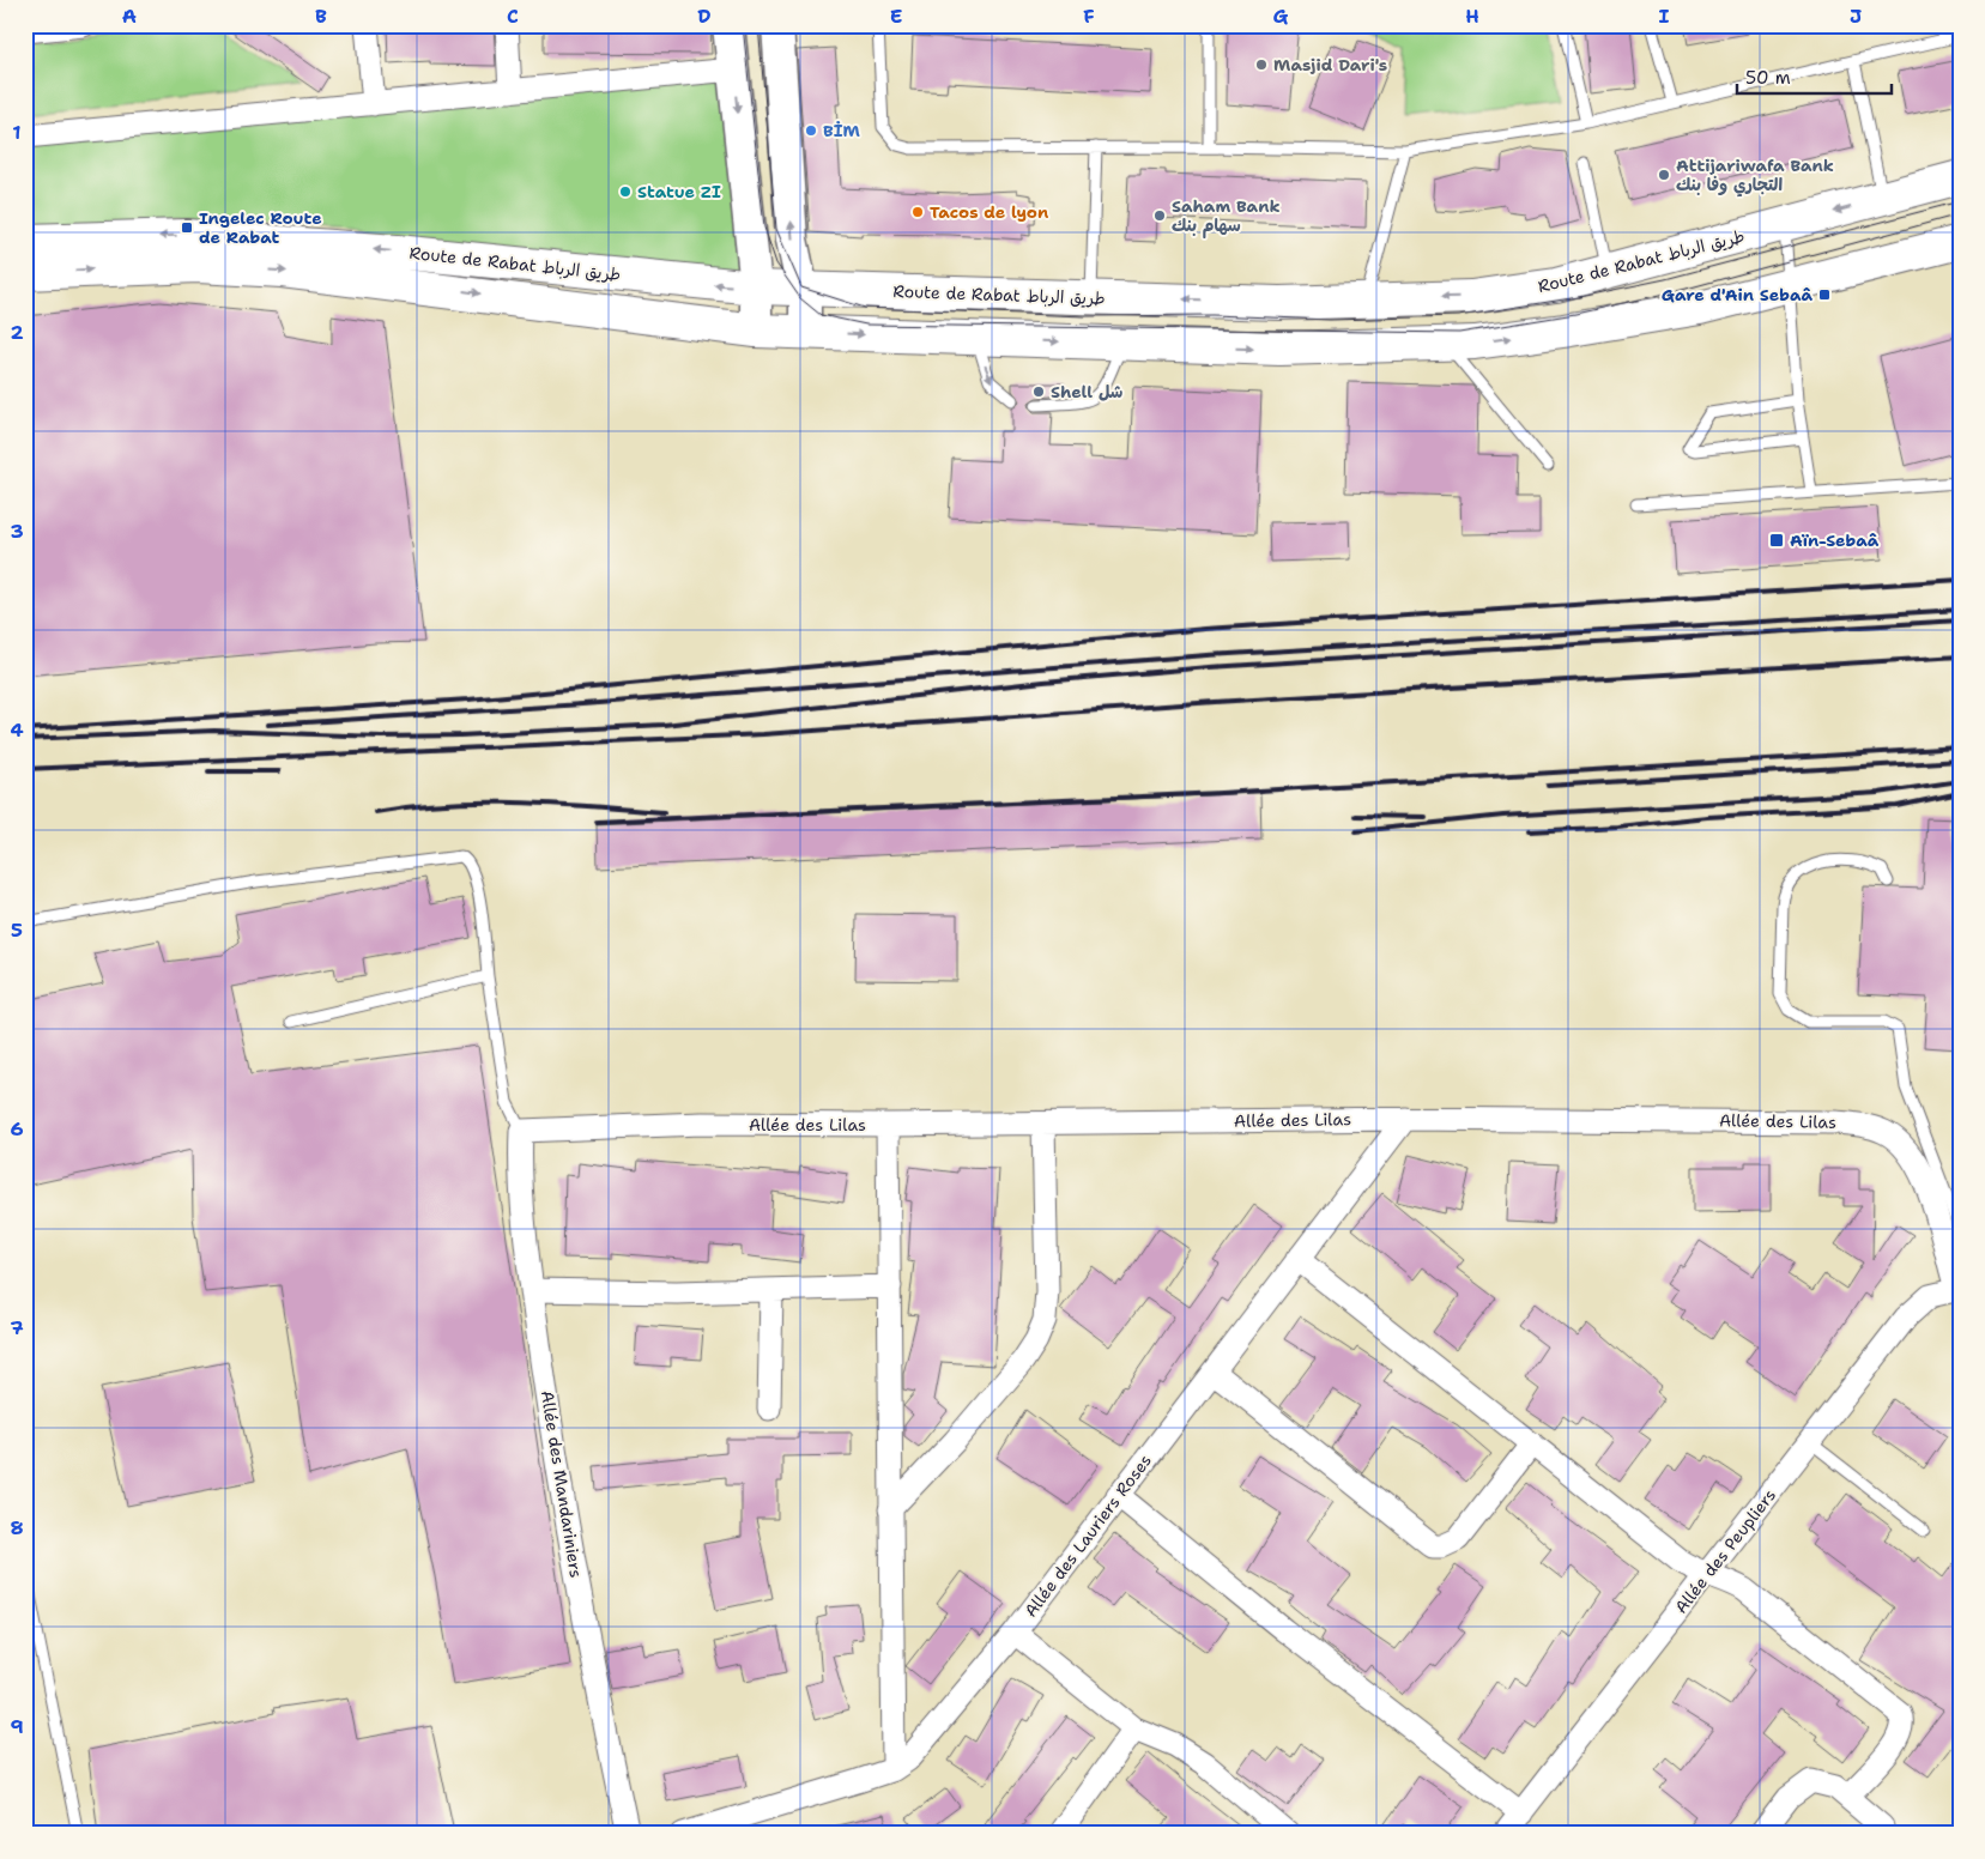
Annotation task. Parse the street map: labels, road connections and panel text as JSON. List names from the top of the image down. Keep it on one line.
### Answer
{"streets":{"main road":["Route de Rabat طريق الرباط"],"street":["Allée des Lilas","Allée des Mandariniers","Allée des Lauriers Roses","Allée des Peupliers"]},"crossings":[["Allée des Lilas","Allée des Mandariniers"],["Allée des Lilas","Allée des Lauriers Roses"],["Allée des Lilas","Allée des Peupliers"]],"places":{"other":["Masjid Dari's","BİM","Attijariwafa Bank التجاري وفا بنك","Statue ZI","Tacos de lyon","Saham Bank سهام بنك","Shell شل"],"transit":["Ingelec Route de Rabat","Gare d'Ain Sebaâ","Aïn-Sebaâ"]},"scale_bar":"50 m","grid":{"columns":["A","B","C","D","E","F","G","H","I","J"],"rows":["1","2","3","4","5","6","7","8","9"]}}
